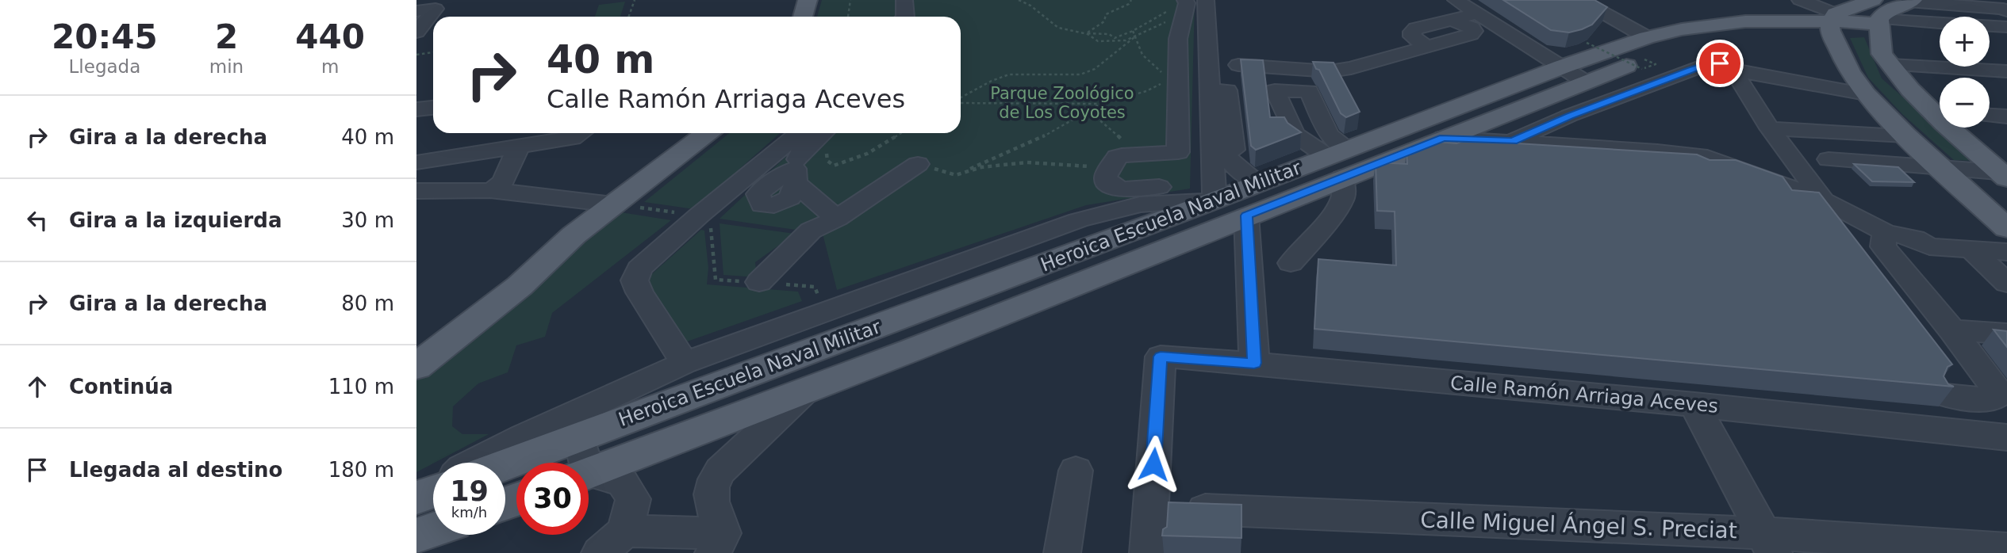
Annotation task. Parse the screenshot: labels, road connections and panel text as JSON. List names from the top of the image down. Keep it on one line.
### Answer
{"streets":{"main road":["Heroica Escuela Naval Militar"],"street":["Calle Ramón Arriaga Aceves","Calle Miguel Ángel S. Preciat"]},"crossings":[["Calle Ramón Arriaga Aceves","Calle Miguel Ángel S. Preciat"]],"parks":["Parque Zoológico de Los Coyotes"],"page":{"eta":["20:45","Llegada","2","min","440","m"],"map_buttons":["+","−"],"turn":["40 m","Calle Ramón Arriaga Aceves"],"list":[{"name":"Gira a la derecha","value":"40 m"},{"name":"Gira a la izquierda","value":"30 m"},{"name":"Gira a la derecha","value":"80 m"},{"name":"Continúa","value":"110 m"},{"name":"Llegada al destino","value":"180 m"}],"speed":"19 km/h","limit":"30"}}
